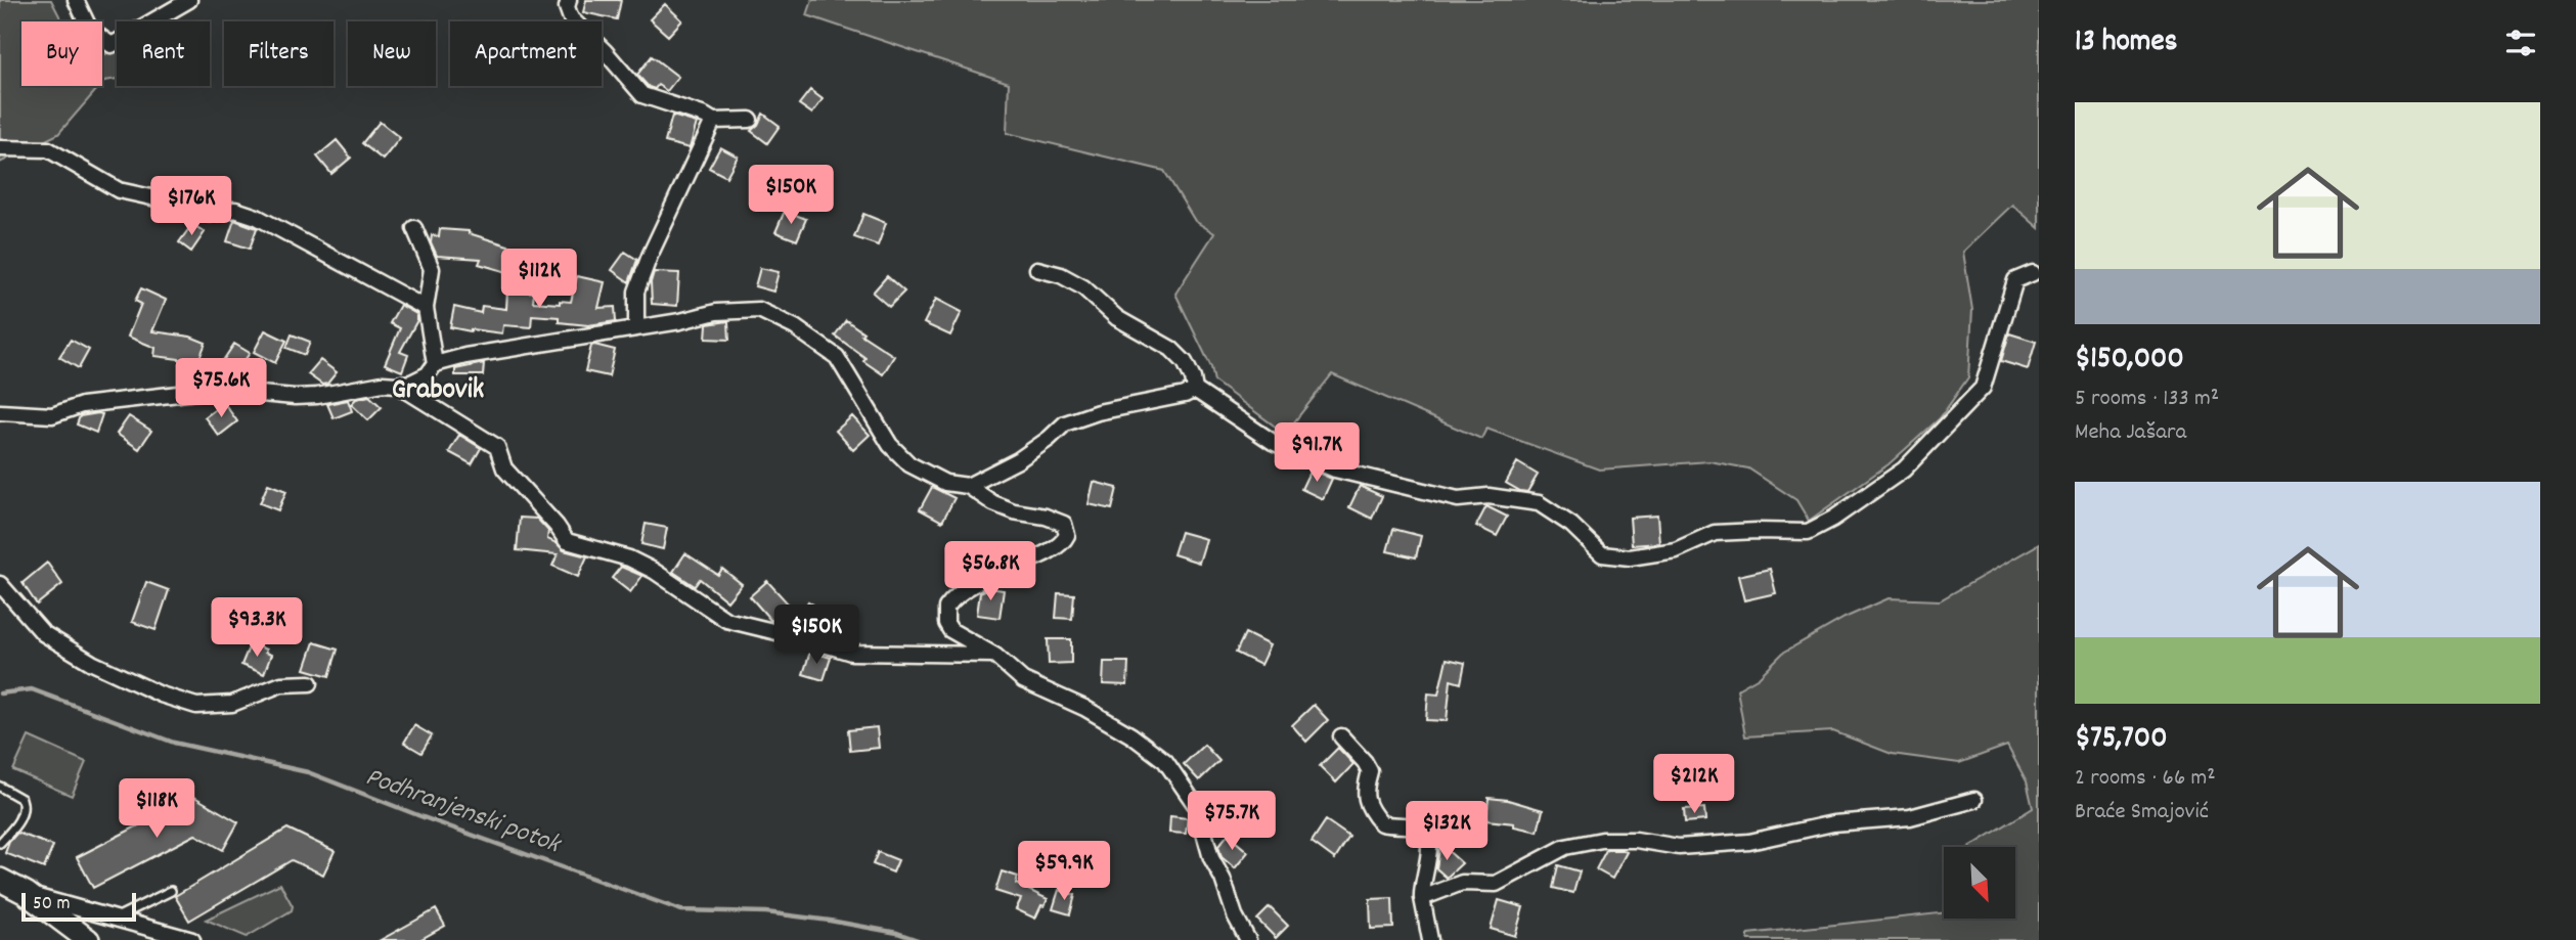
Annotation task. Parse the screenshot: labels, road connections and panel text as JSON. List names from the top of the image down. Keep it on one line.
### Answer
{"districts":["Grabovik"],"water":["Podhranjenski potok"],"scale_bar":"50 m","north":"bottom right","page":{"heading":"13 homes","chip":["Buy","Rent","Filters","New","Apartment"],"list":[{"name":"$150,000","note":"5 rooms · 133 m² · Meha Jašara"},{"name":"$75,700","note":"2 rooms · 66 m² · Braće Smajović"}],"price":["$150K","$176K","$112K","$75.6K","$91.7K","$56.8K","$93.3K","$150K","$212K","$118K","$75.7K","$132K","$59.9K"],"scale":"50 m"}}
